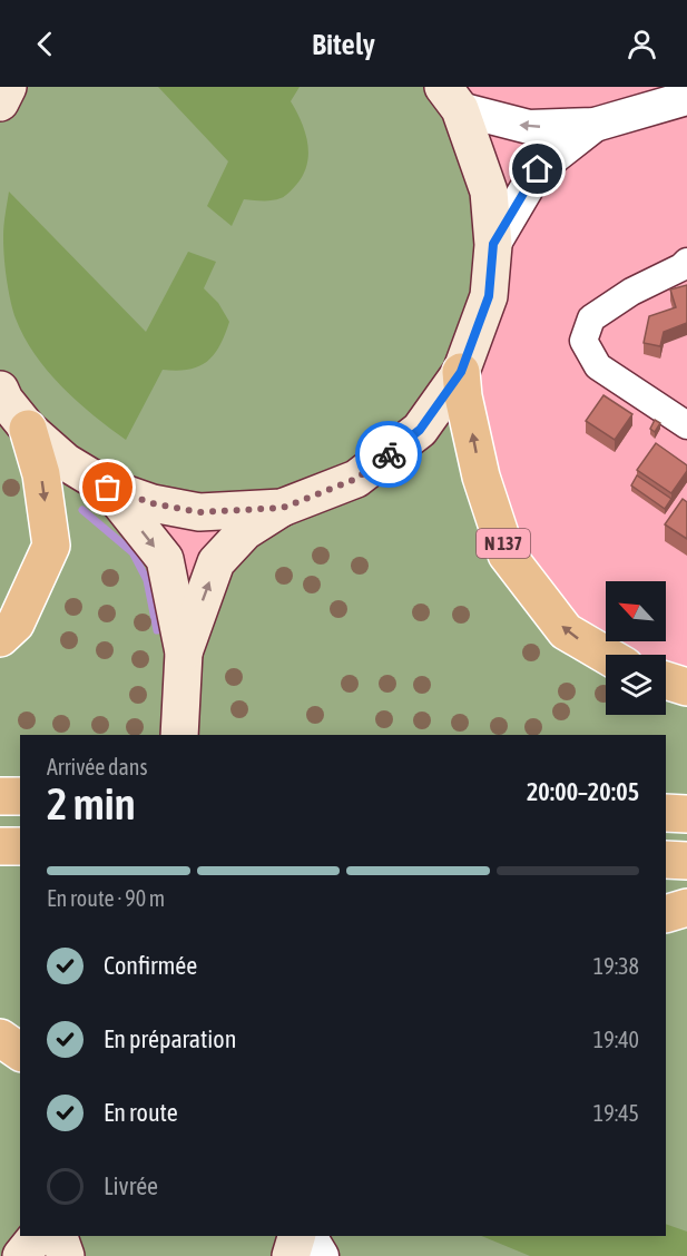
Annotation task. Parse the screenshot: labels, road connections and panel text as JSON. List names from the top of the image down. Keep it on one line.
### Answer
{"streets":{"highway":["N 137"]},"north":"top left","page":{"header":"Bitely","heading":["2 min","Arrivée dans","20:00–20:05"],"bar":"En route · 90 m","list":[["Confirmée","19:38"],["En préparation","19:40"],["En route","19:45"],"Livrée"]}}
